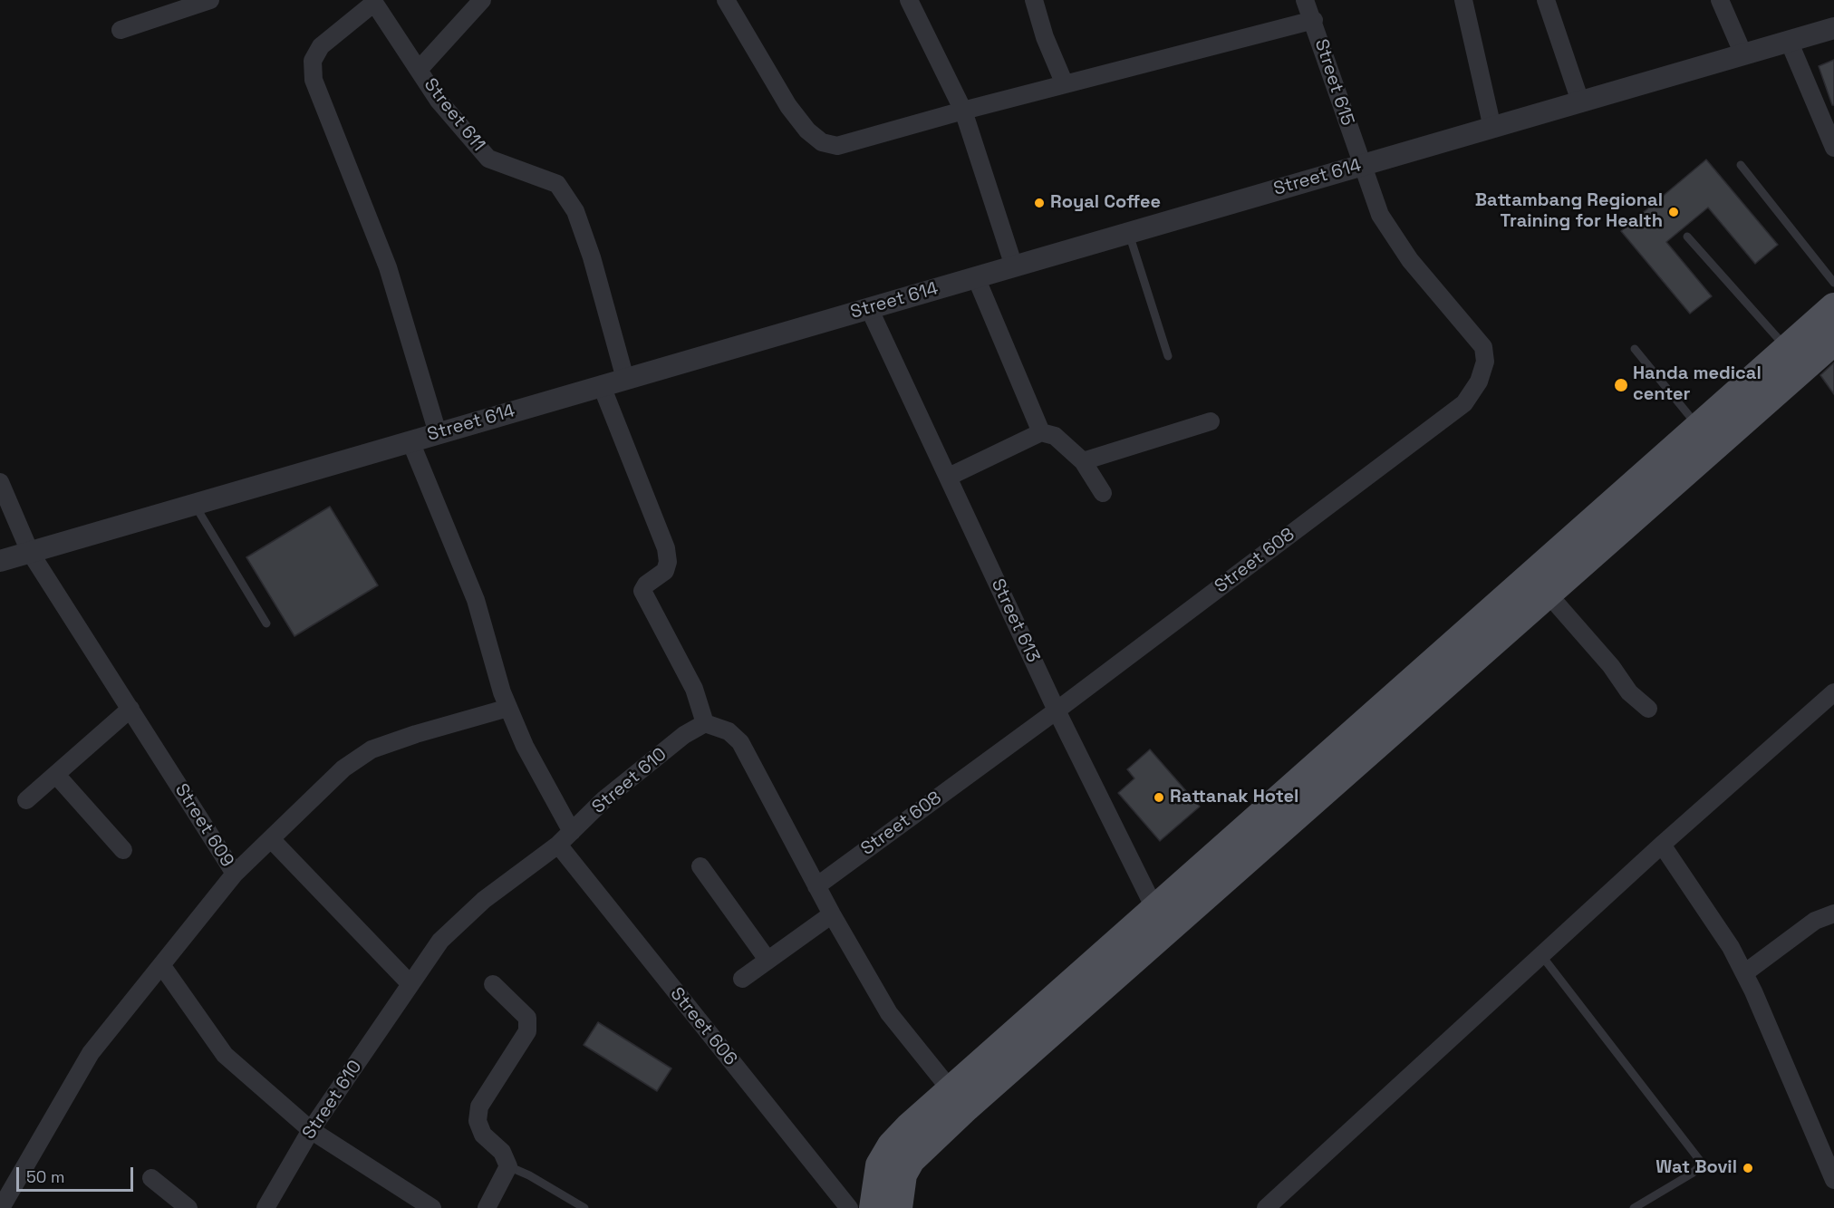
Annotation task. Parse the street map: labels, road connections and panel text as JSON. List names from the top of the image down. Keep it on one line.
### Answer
{"streets":{"street":["Street 615","Street 611","Street 614","Street 608","Street 613","Street 610","Street 609","Street 606"]},"crossings":[["Street 615","Street 614"],["Street 615","Street 608"],["Street 611","Street 614"],["Street 614","Street 608"],["Street 614","Street 613"],["Street 614","Street 609"],["Street 608","Street 613"],["Street 610","Street 606"]],"places":["Royal Coffee","Battambang Regional Training for Health","Handa medical center","Rattanak Hotel","Wat Bovil"],"scale_bar":"50 m"}
